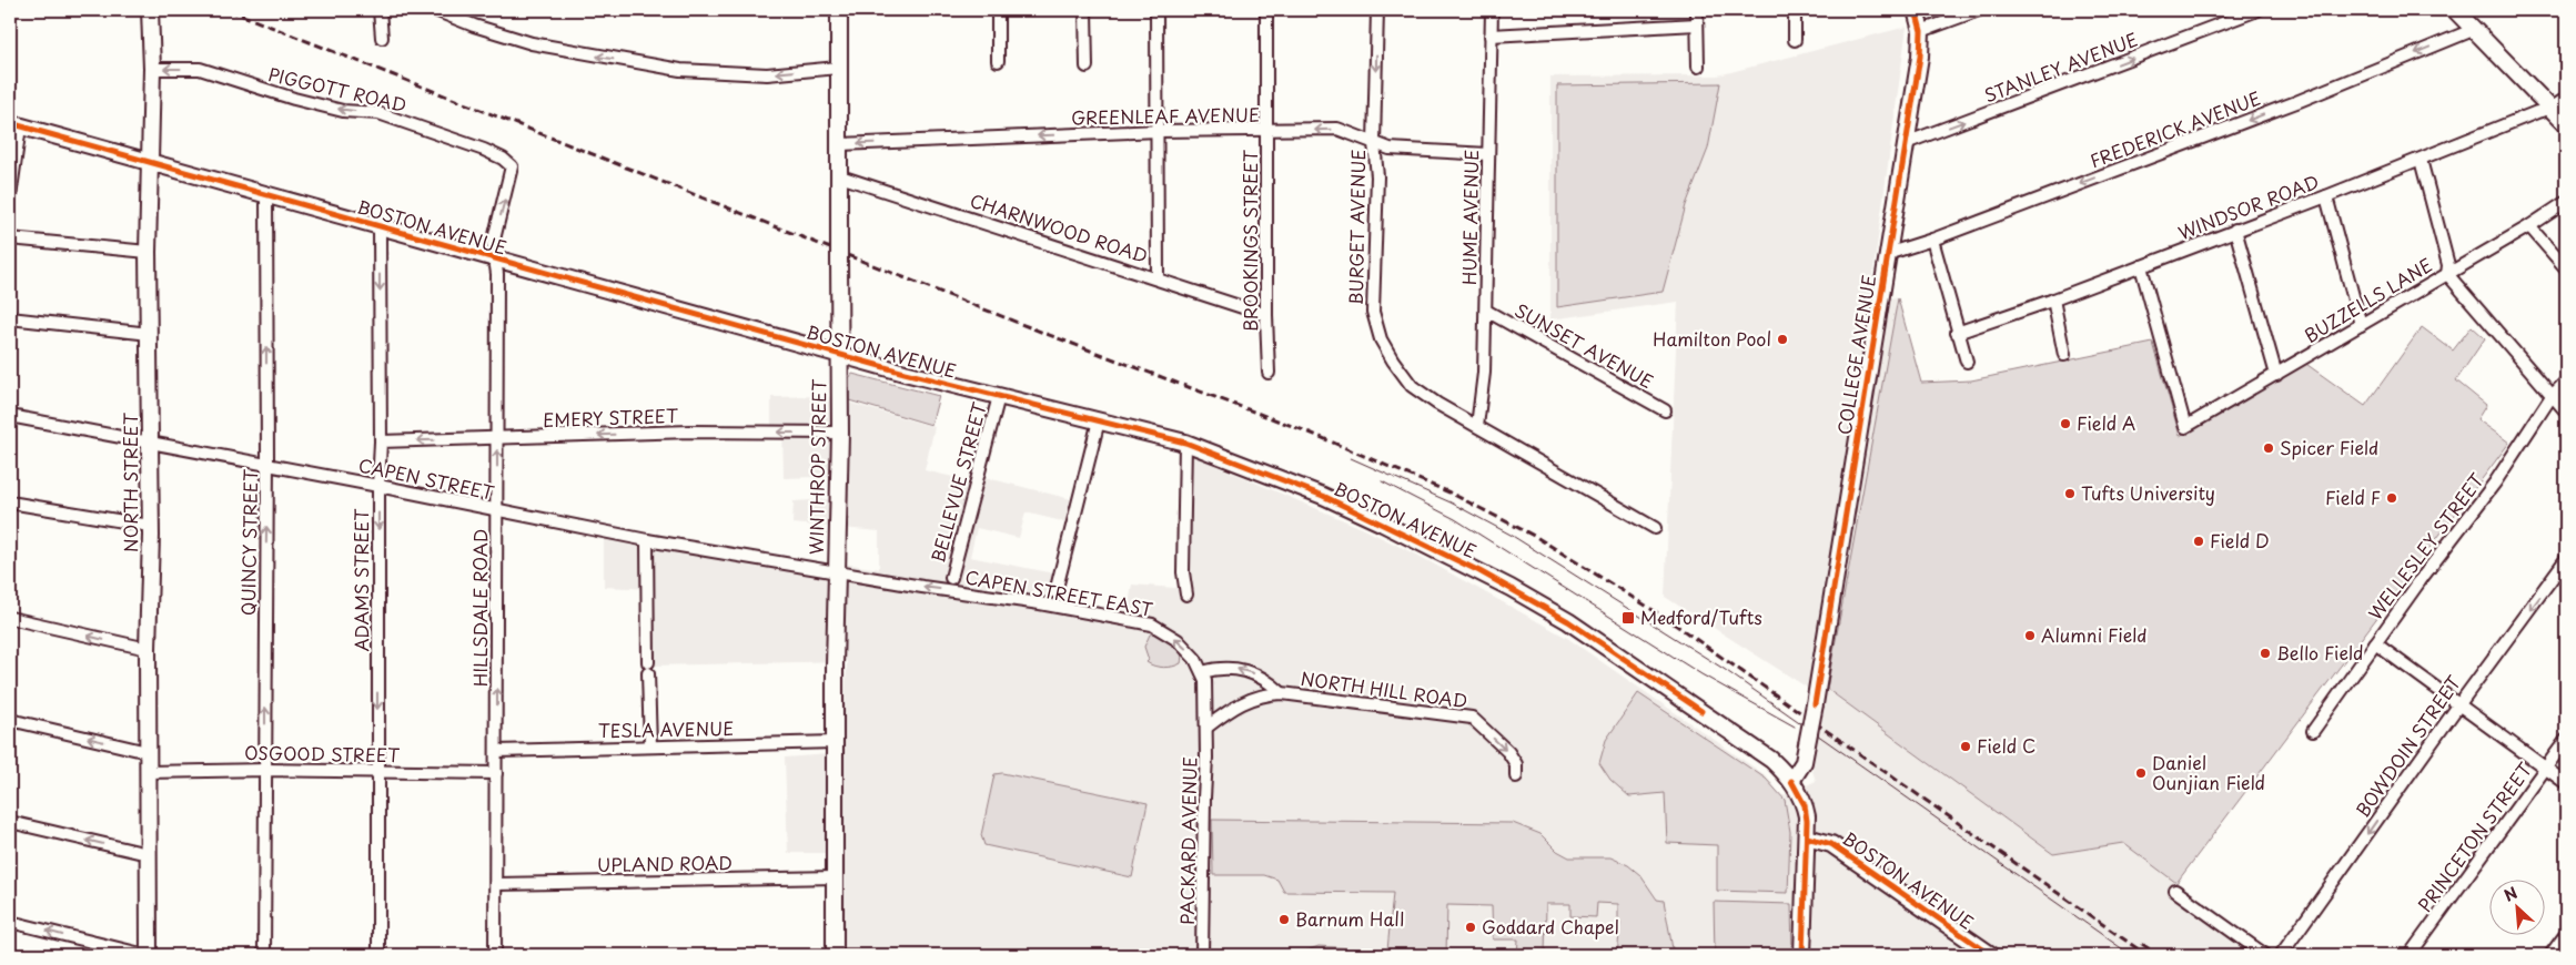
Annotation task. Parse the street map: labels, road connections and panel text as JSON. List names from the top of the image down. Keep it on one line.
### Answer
{"streets":{"street":["STANLEY AVENUE","PIGGOTT ROAD","GREENLEAF AVENUE","FREDERICK AVENUE","WINDSOR ROAD","HUME AVENUE","BOSTON AVENUE","BURGET AVENUE","CHARNWOOD ROAD","BROOKINGS STREET","BUZZELLS LANE","SUNSET AVENUE","COLLEGE AVENUE","EMERY STREET","WINTHROP STREET","CAPEN STREET","NORTH STREET","BELLEVUE STREET","QUINCY STREET","WELLESLEY STREET","ADAMS STREET","CAPEN STREET EAST","HILLSDALE ROAD","NORTH HILL ROAD","TESLA AVENUE","BOWDOIN STREET","OSGOOD STREET","PRINCETON STREET","PACKARD AVENUE","UPLAND ROAD"]},"crossings":[["STANLEY AVENUE","COLLEGE AVENUE"],["PIGGOTT ROAD","BOSTON AVENUE"],["PIGGOTT ROAD","NORTH STREET"],["PIGGOTT ROAD","HILLSDALE ROAD"],["GREENLEAF AVENUE","HUME AVENUE"],["GREENLEAF AVENUE","BURGET AVENUE"],["GREENLEAF AVENUE","BROOKINGS STREET"],["GREENLEAF AVENUE","WINTHROP STREET"],["FREDERICK AVENUE","COLLEGE AVENUE"],["WINDSOR ROAD","BUZZELLS LANE"],["HUME AVENUE","BURGET AVENUE"],["HUME AVENUE","SUNSET AVENUE"],["BOSTON AVENUE","COLLEGE AVENUE"],["BOSTON AVENUE","WINTHROP STREET"],["BOSTON AVENUE","NORTH STREET"],["BOSTON AVENUE","BELLEVUE STREET"],["BOSTON AVENUE","QUINCY STREET"],["BOSTON AVENUE","ADAMS STREET"],["BOSTON AVENUE","HILLSDALE ROAD"],["CHARNWOOD ROAD","BROOKINGS STREET"],["CHARNWOOD ROAD","WINTHROP STREET"],["EMERY STREET","WINTHROP STREET"],["EMERY STREET","ADAMS STREET"],["EMERY STREET","HILLSDALE ROAD"],["WINTHROP STREET","CAPEN STREET"],["WINTHROP STREET","CAPEN STREET EAST"],["WINTHROP STREET","TESLA AVENUE"],["WINTHROP STREET","UPLAND ROAD"],["CAPEN STREET","NORTH STREET"],["CAPEN STREET","QUINCY STREET"],["CAPEN STREET","ADAMS STREET"],["CAPEN STREET","CAPEN STREET EAST"],["CAPEN STREET","HILLSDALE ROAD"],["NORTH STREET","OSGOOD STREET"],["QUINCY STREET","OSGOOD STREET"],["ADAMS STREET","OSGOOD STREET"],["CAPEN STREET EAST","NORTH HILL ROAD"],["CAPEN STREET EAST","PACKARD AVENUE"],["HILLSDALE ROAD","TESLA AVENUE"],["HILLSDALE ROAD","OSGOOD STREET"],["HILLSDALE ROAD","UPLAND ROAD"],["NORTH HILL ROAD","PACKARD AVENUE"]],"one_way":["STANLEY AVENUE","PIGGOTT ROAD","GREENLEAF AVENUE","FREDERICK AVENUE","EMERY STREET","QUINCY STREET","ADAMS STREET","CAPEN STREET EAST","HILLSDALE ROAD","BOWDOIN STREET"],"places":{"other":["Hamilton Pool","Field A","Spicer Field","Tufts University","Field F","Field D","Alumni Field","Bello Field","Field C","Daniel Ounjian Field","Barnum Hall","Goddard Chapel"],"transit":["Medford/Tufts"]},"north":"top left"}
